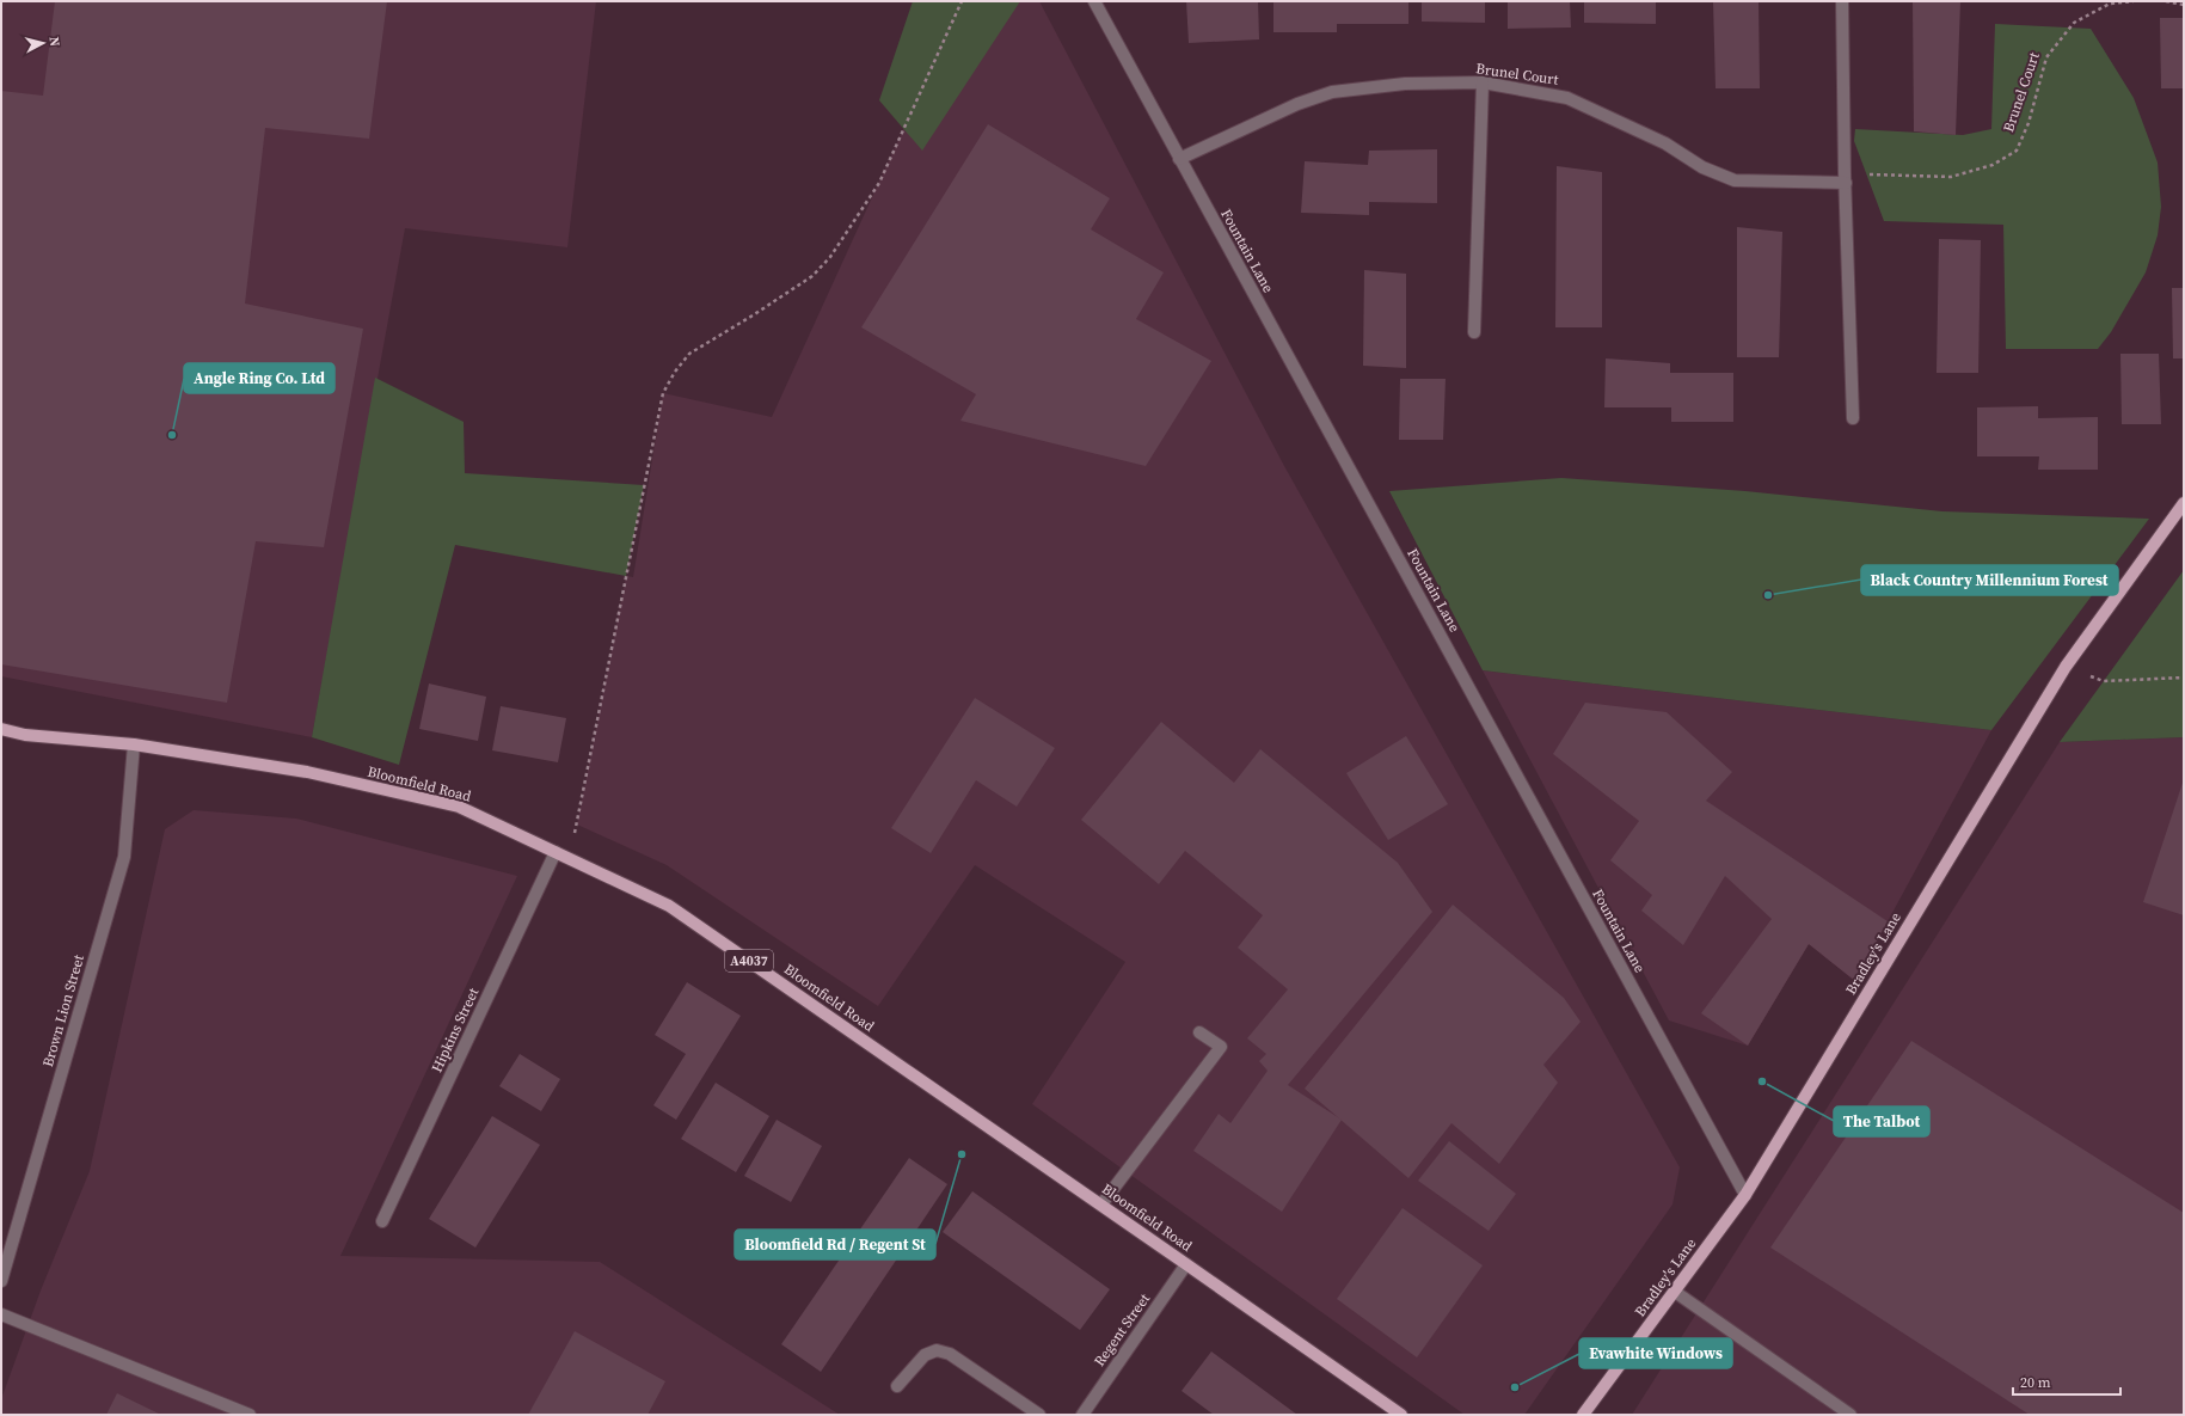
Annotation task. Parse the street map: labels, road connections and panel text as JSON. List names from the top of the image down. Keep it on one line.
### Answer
{"streets":{"main road":["Bloomfield Road","Bradley's Lane","A4037"],"street":["Brunel Court","Fountain Lane","Brown Lion Street","Hipkins Street","Regent Street"]},"crossings":[["Brunel Court","Fountain Lane"],["Fountain Lane","Bradley's Lane"],["Bloomfield Road","Brown Lion Street"],["Bloomfield Road","Hipkins Street"],["Bloomfield Road","Regent Street"]],"places":["Angle Ring Co. Ltd","Black Country Millennium Forest","The Talbot","Bloomfield Rd / Regent St","Evawhite Windows"],"scale_bar":"20 m","north":"right"}
